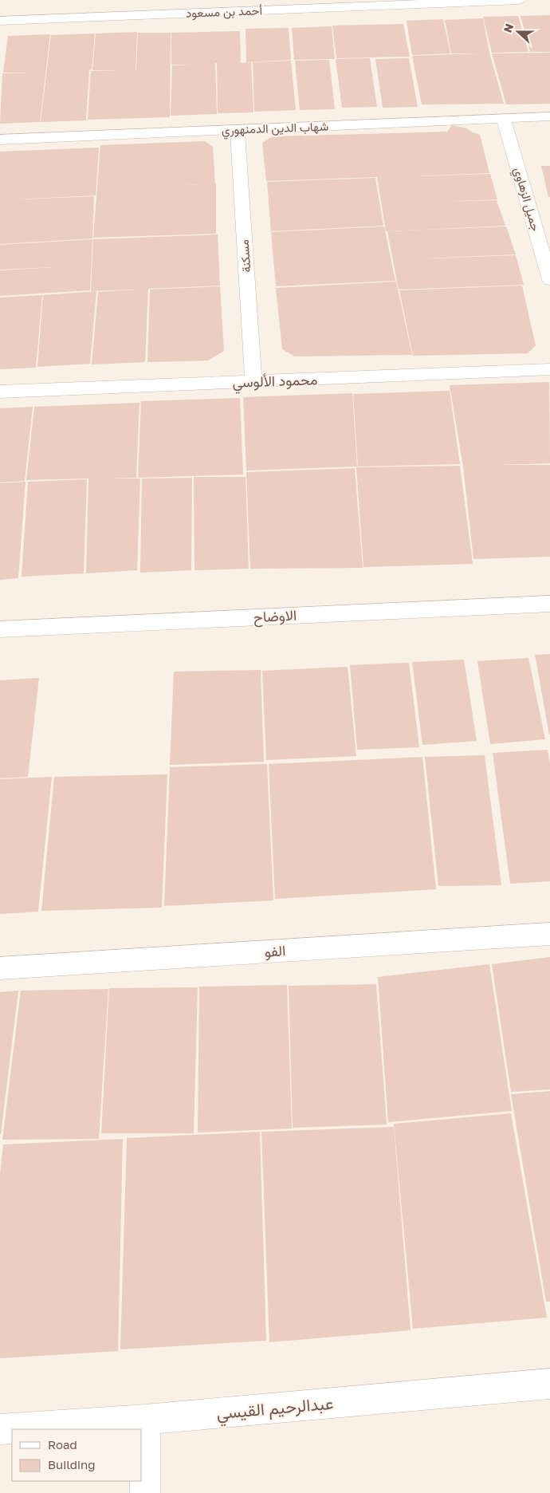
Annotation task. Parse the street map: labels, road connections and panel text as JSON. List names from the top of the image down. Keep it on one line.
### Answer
{"streets":{"street":["أحمد بن مسعود","شهاب الدين الدمنهوري","جميل الزهاوي","مسكنة","محمود الألوسي","الاوضاح","الفو","عبدالرحيم القيسي"]},"crossings":[["شهاب الدين الدمنهوري","جميل الزهاوي"],["شهاب الدين الدمنهوري","مسكنة"],["مسكنة","محمود الألوسي"]],"legend":["Road","Building"],"north":"left"}
